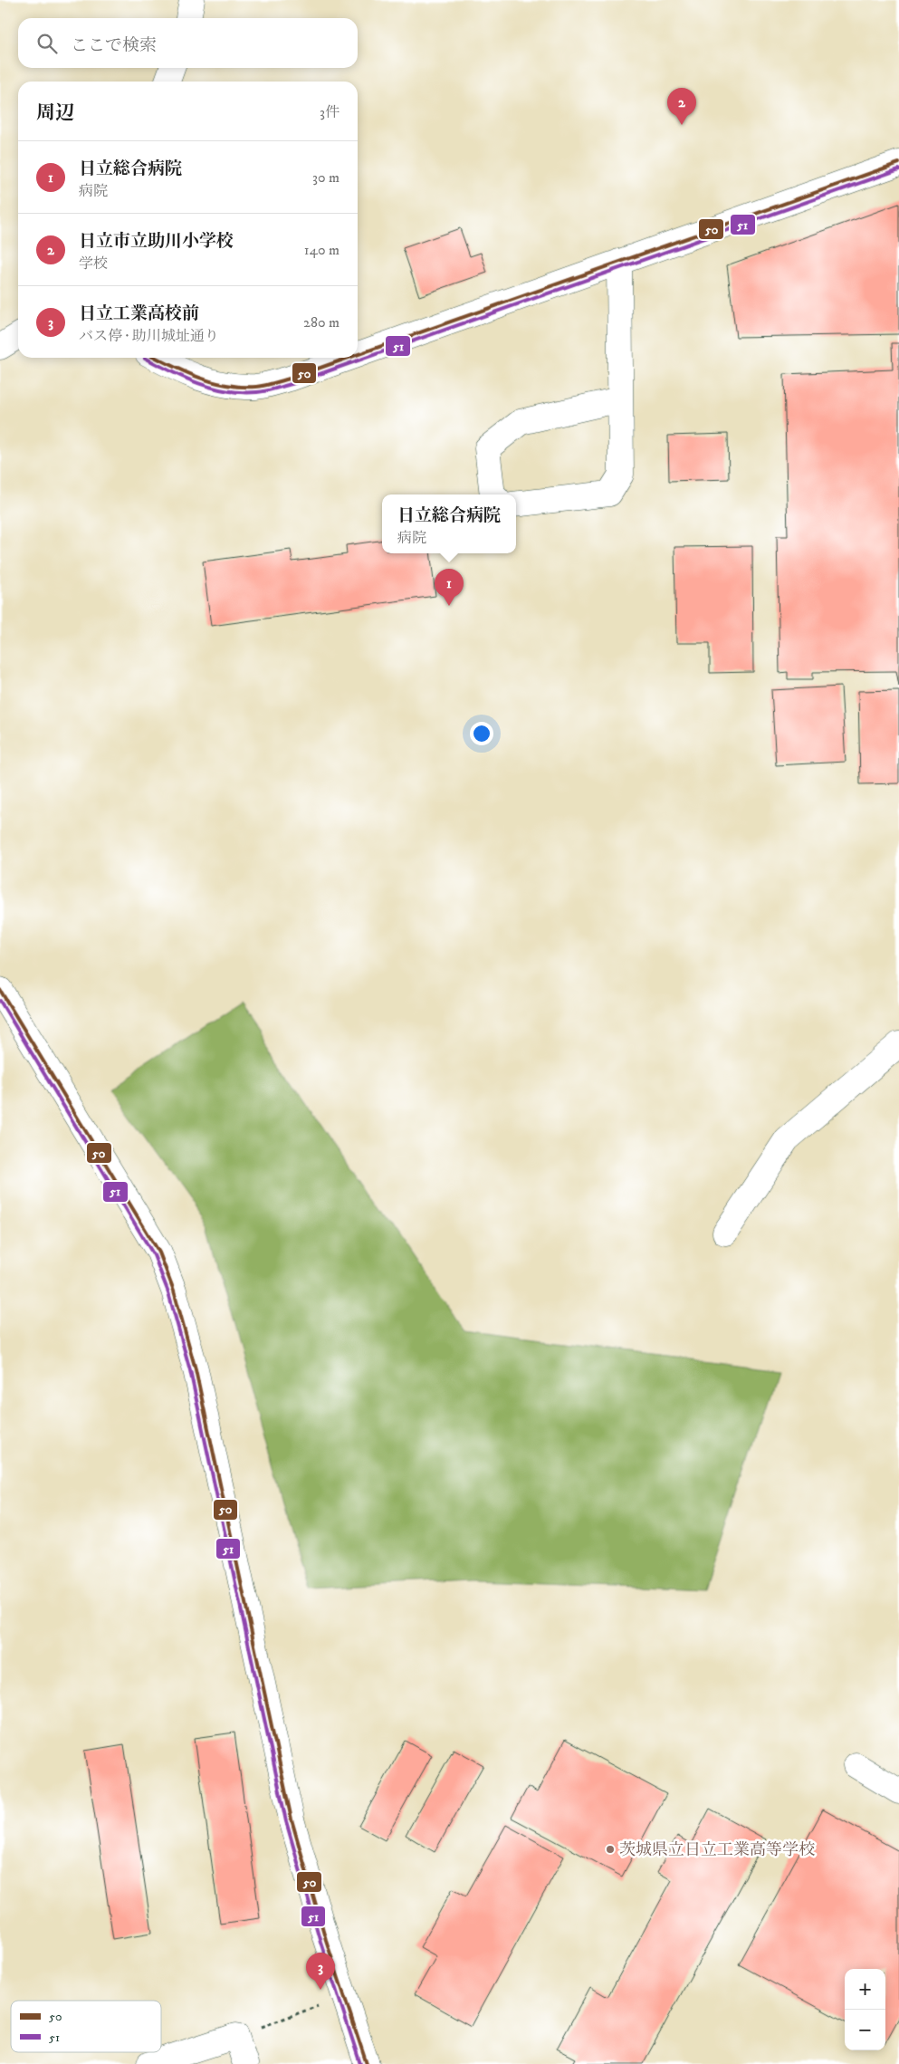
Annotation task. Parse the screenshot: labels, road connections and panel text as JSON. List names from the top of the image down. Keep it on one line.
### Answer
{"places":["茨城県立日立工業高等学校"],"lines":["transit line 50","transit line 51"],"legend":["50","51"],"page":{"search":"ここで検索","heading":["周辺","3件"],"pins":["2","1","3"],"list":[{"mark":"1","name":"日立総合病院","note":"病院","value":"30 m"},{"mark":"2","name":"日立市立助川小学校","note":"学校","value":"140 m"},{"mark":"3","name":"日立工業高校前","note":"バス停 · 助川城址通り","value":"280 m"}],"popup":["日立総合病院","病院"],"map_buttons":["+","−"]}}
